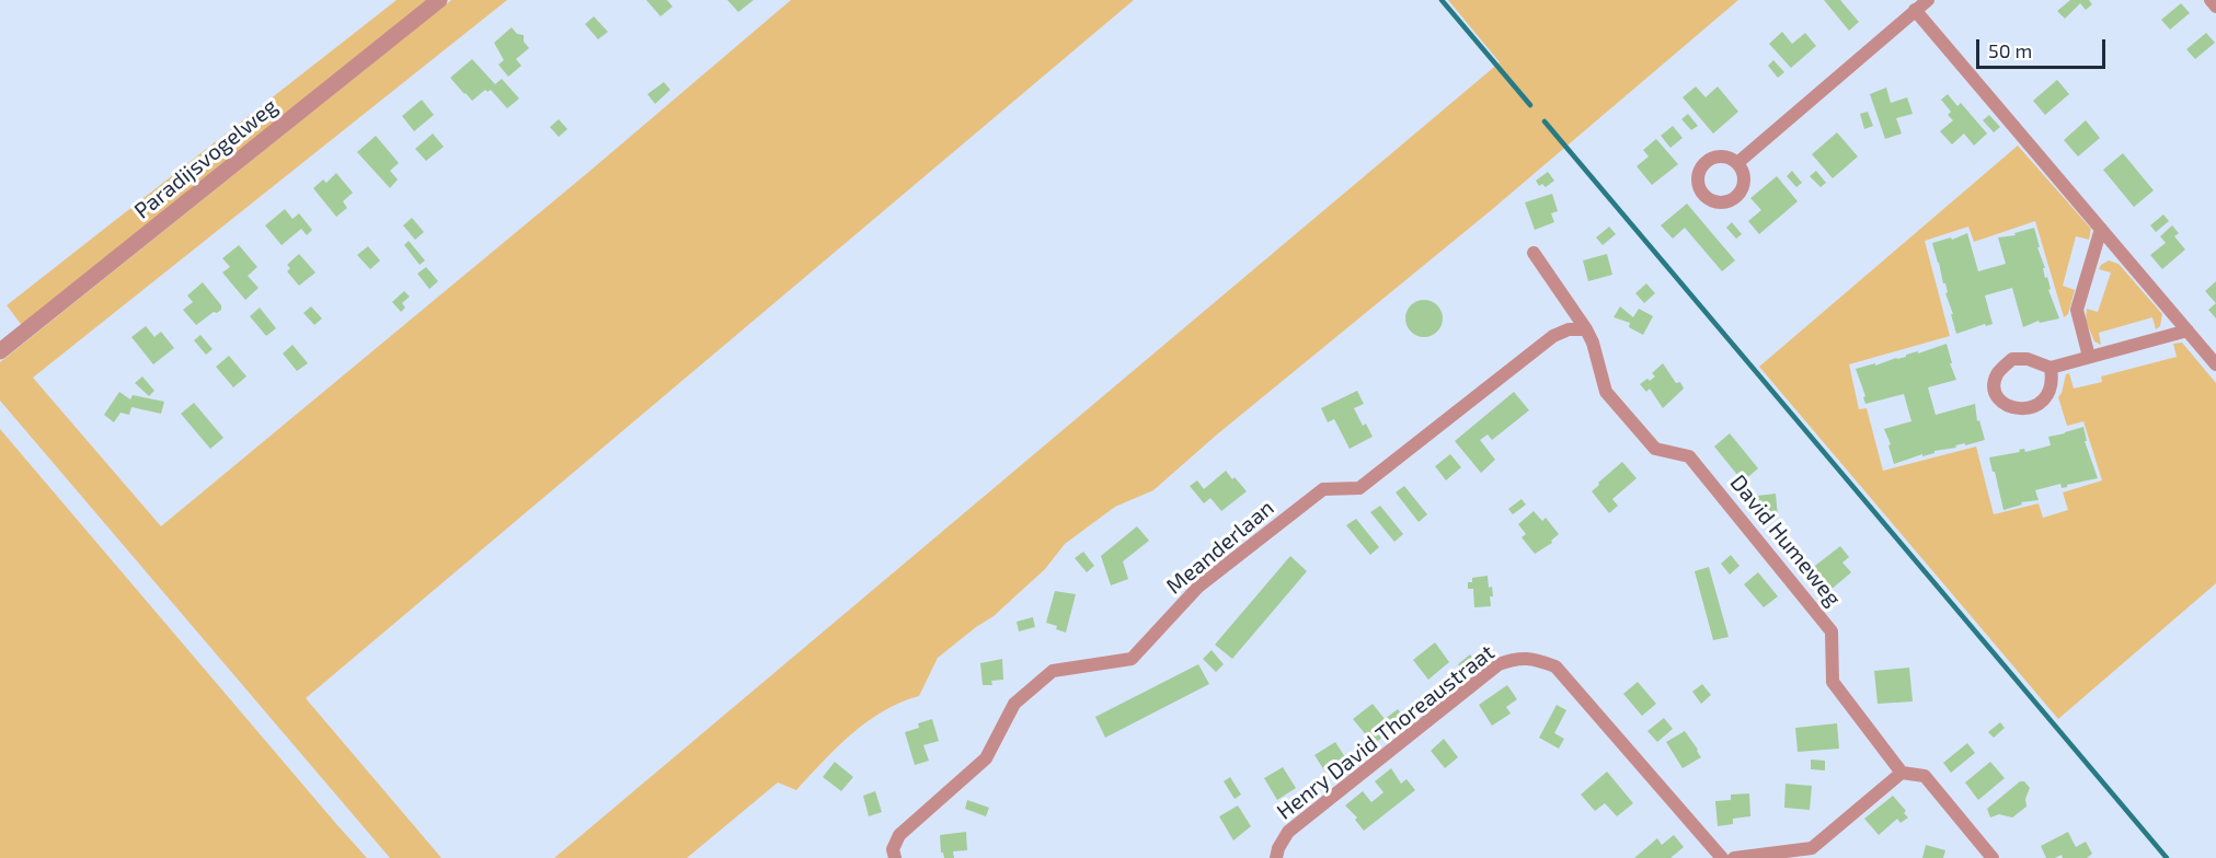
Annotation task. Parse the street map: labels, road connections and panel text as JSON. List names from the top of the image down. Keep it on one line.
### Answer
{"streets":{"street":["Paradijsvogelweg","David Humeweg","Meanderlaan","Henry David Thoreaustraat"]},"crossings":[["David Humeweg","Meanderlaan"]],"scale_bar":"50 m"}
